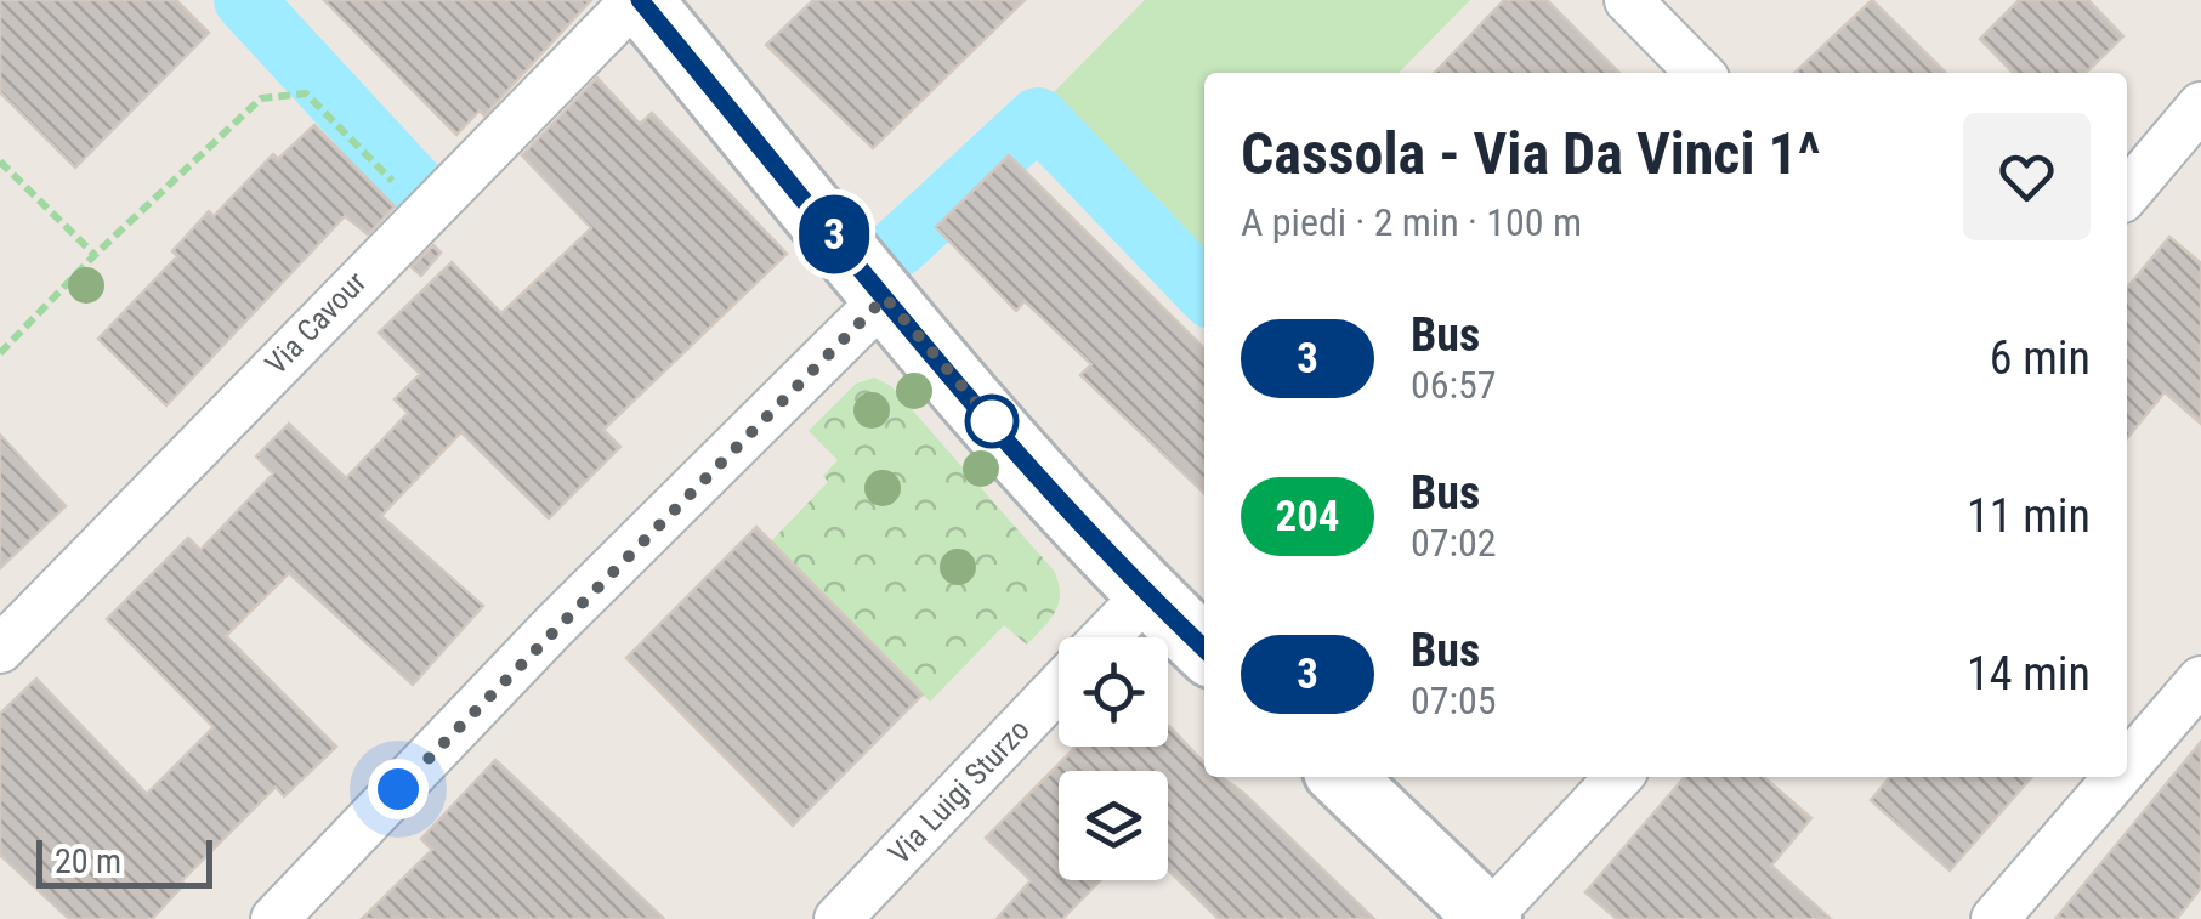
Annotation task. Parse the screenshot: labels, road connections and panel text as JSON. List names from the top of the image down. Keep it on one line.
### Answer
{"streets":{"street":["Via Cavour","Via Luigi Sturzo"]},"lines":["bus line 3"],"scale_bar":"20 m","page":{"on_map":"3","heading":["Cassola - Via Da Vinci 1^","A piedi · 2 min · 100 m"],"list":[{"mark":"3","name":"Bus","note":"06:57","value":"6 min"},{"mark":"204","name":"Bus","note":"07:02","value":"11 min"},{"mark":"3","name":"Bus","note":"07:05","value":"14 min"}],"scale":"20 m"}}
